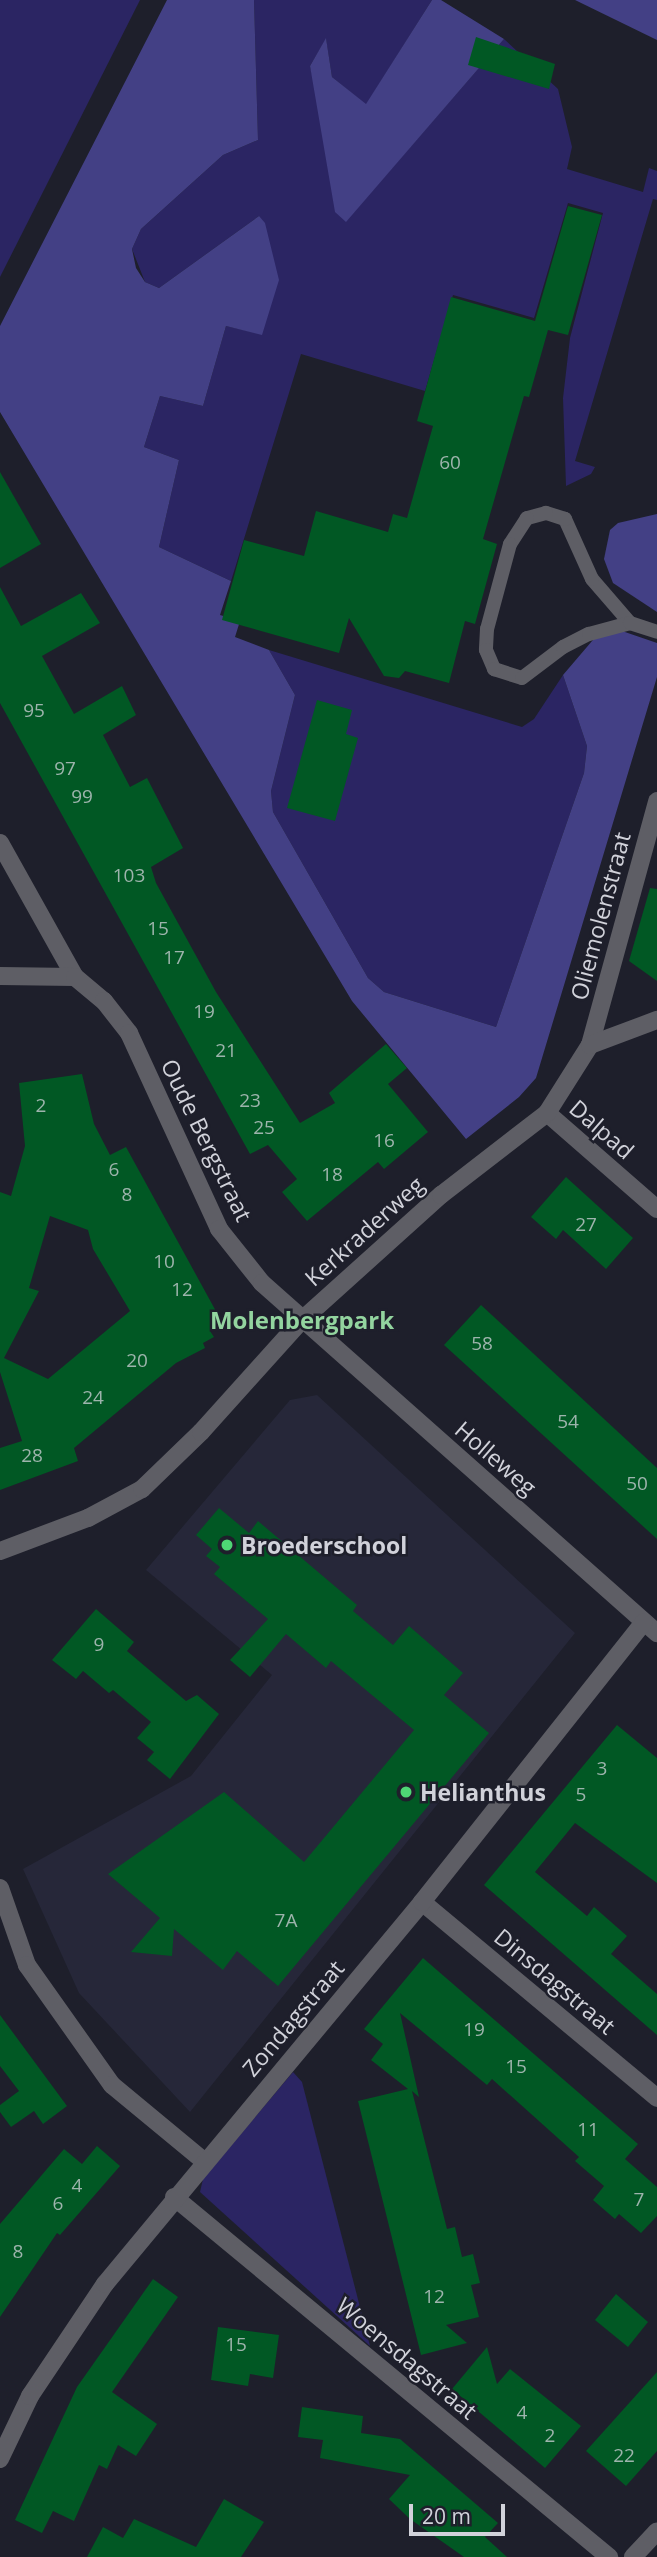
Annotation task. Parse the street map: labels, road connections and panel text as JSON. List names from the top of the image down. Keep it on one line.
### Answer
{"streets":{"street":["Oliemolenstraat","Dalpad","Oude Bergstraat","Kerkraderweg","Holleweg","Dinsdagstraat","Zondagstraat","Woensdagstraat"]},"crossings":[["Oliemolenstraat","Kerkraderweg"],["Dalpad","Kerkraderweg"],["Oude Bergstraat","Kerkraderweg"],["Oude Bergstraat","Holleweg"],["Kerkraderweg","Holleweg"],["Holleweg","Zondagstraat"],["Dinsdagstraat","Zondagstraat"],["Zondagstraat","Woensdagstraat"]],"districts":["Molenbergpark"],"places":["Broederschool","Helianthus"],"house_numbers":["60","95","97","99","103","15","17","19","21","23","2","25","16","6","18","8","27","10","12","58","20","24","54","28","50","9","3","5","7A","19","15","11","4","7","6","8","12","15","4","2","22"],"scale_bar":"20 m"}
